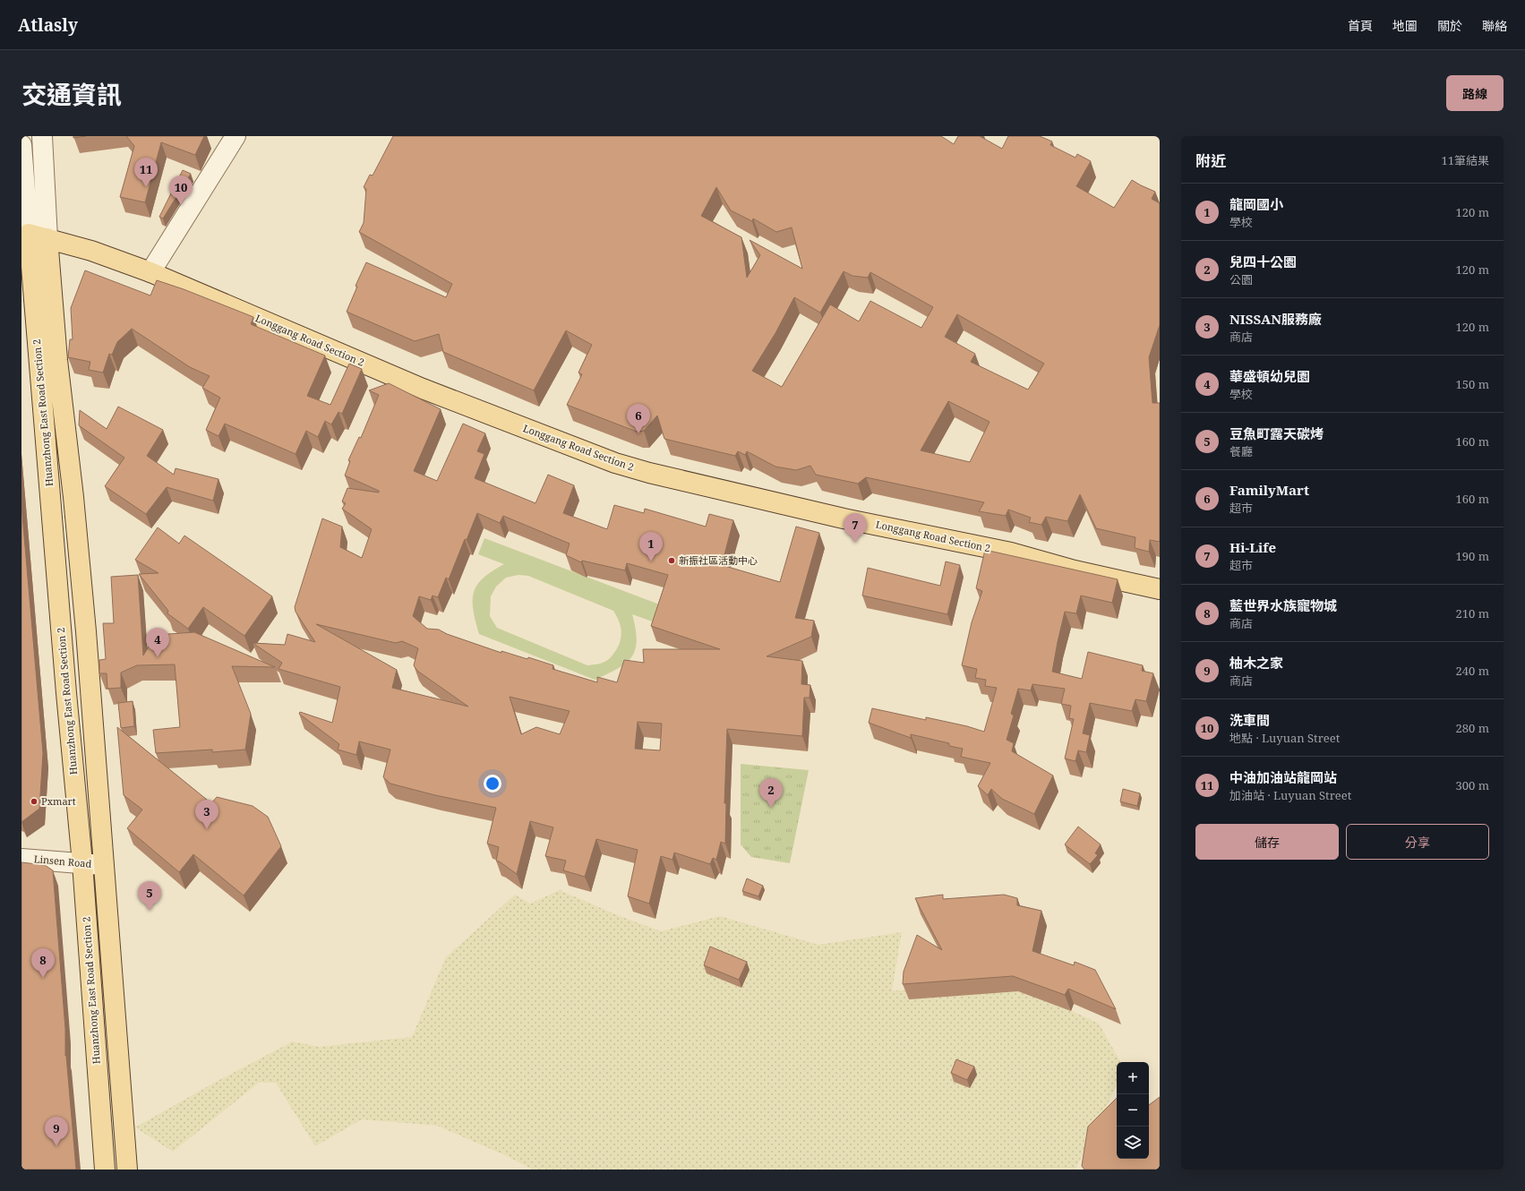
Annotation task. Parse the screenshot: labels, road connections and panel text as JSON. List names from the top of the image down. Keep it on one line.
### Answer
{"streets":{"main road":["Longgang Road Section 2","Huanzhong East Road Section 2"],"street":["Linsen Road"]},"crossings":[["Longgang Road Section 2","Huanzhong East Road Section 2"],["Huanzhong East Road Section 2","Linsen Road"]],"places":["新振社區活動中心","Pxmart"],"page":{"header":"Atlasly","nav":["首頁","地圖","關於","聯絡"],"title":"交通資訊","buttons":["路線",["儲存","分享"]],"heading":["附近","11筆結果"],"pins":["11","10","6","7","1","4","2","3","5","8","9"],"list":[{"mark":"1","name":"龍岡國小","note":"學校","value":"120 m"},{"mark":"2","name":"兒四十公園","note":"公園","value":"120 m"},{"mark":"3","name":"NISSAN服務廠","note":"商店","value":"120 m"},{"mark":"4","name":"華盛頓幼兒園","note":"學校","value":"150 m"},{"mark":"5","name":"豆魚町露天碳烤","note":"餐廳","value":"160 m"},{"mark":"6","name":"FamilyMart","note":"超市","value":"160 m"},{"mark":"7","name":"Hi-Life","note":"超市","value":"190 m"},{"mark":"8","name":"藍世界水族寵物城","note":"商店","value":"210 m"},{"mark":"9","name":"柚木之家","note":"商店","value":"240 m"},{"mark":"10","name":"洗車間","note":"地點 · Luyuan Street","value":"280 m"},{"mark":"11","name":"中油加油站龍岡站","note":"加油站 · Luyuan Street","value":"300 m"}],"map_buttons":["+","−"]}}
